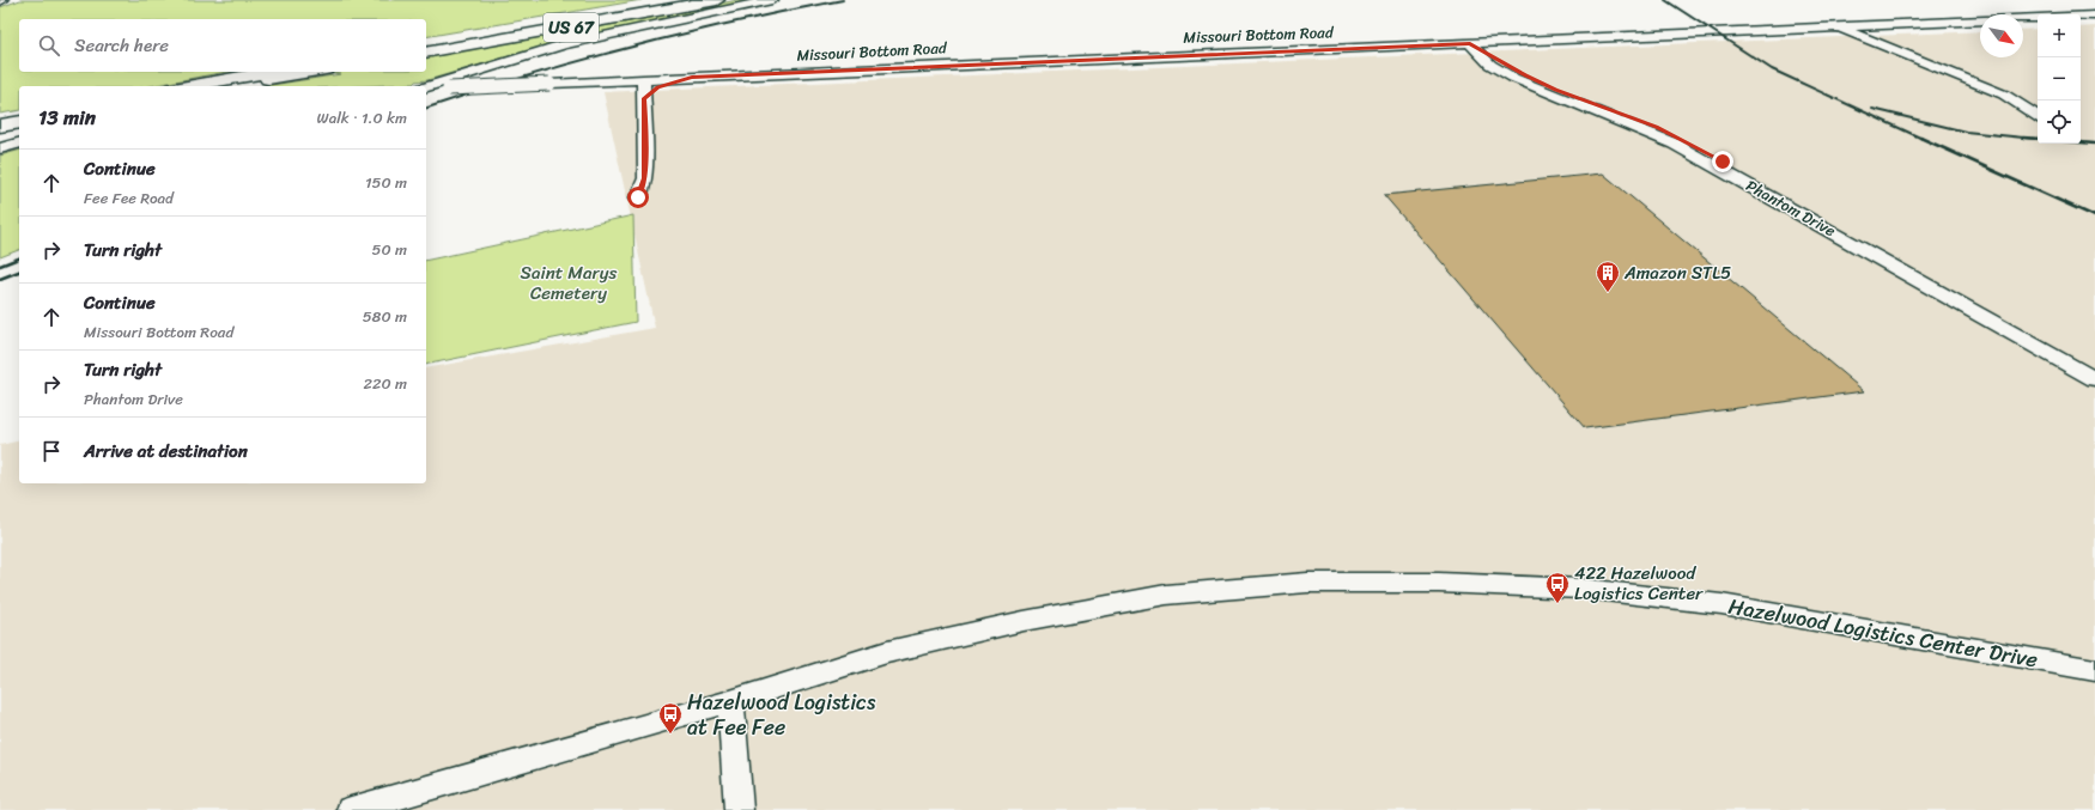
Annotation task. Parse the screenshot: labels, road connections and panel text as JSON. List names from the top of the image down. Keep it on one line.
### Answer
{"streets":{"highway":["US 67"],"street":["Missouri Bottom Road","Phantom Drive","Hazelwood Logistics Center Drive"]},"crossings":[["Missouri Bottom Road","Phantom Drive"]],"parks":["Saint Marys Cemetery"],"places":{"building":["Amazon STL5"],"bus stop":["422 Hazelwood Logistics Center","Hazelwood Logistics at Fee Fee"]},"north":"bottom right","page":{"map_buttons":["+","−"],"search":"Search here","heading":["13 min","Walk · 1.0 km"],"list":[["Continue","Fee Fee Road","150 m"],["Turn right","50 m"],["Continue","Missouri Bottom Road","580 m"],["Turn right","Phantom Drive","220 m"],"Arrive at destination"]}}
